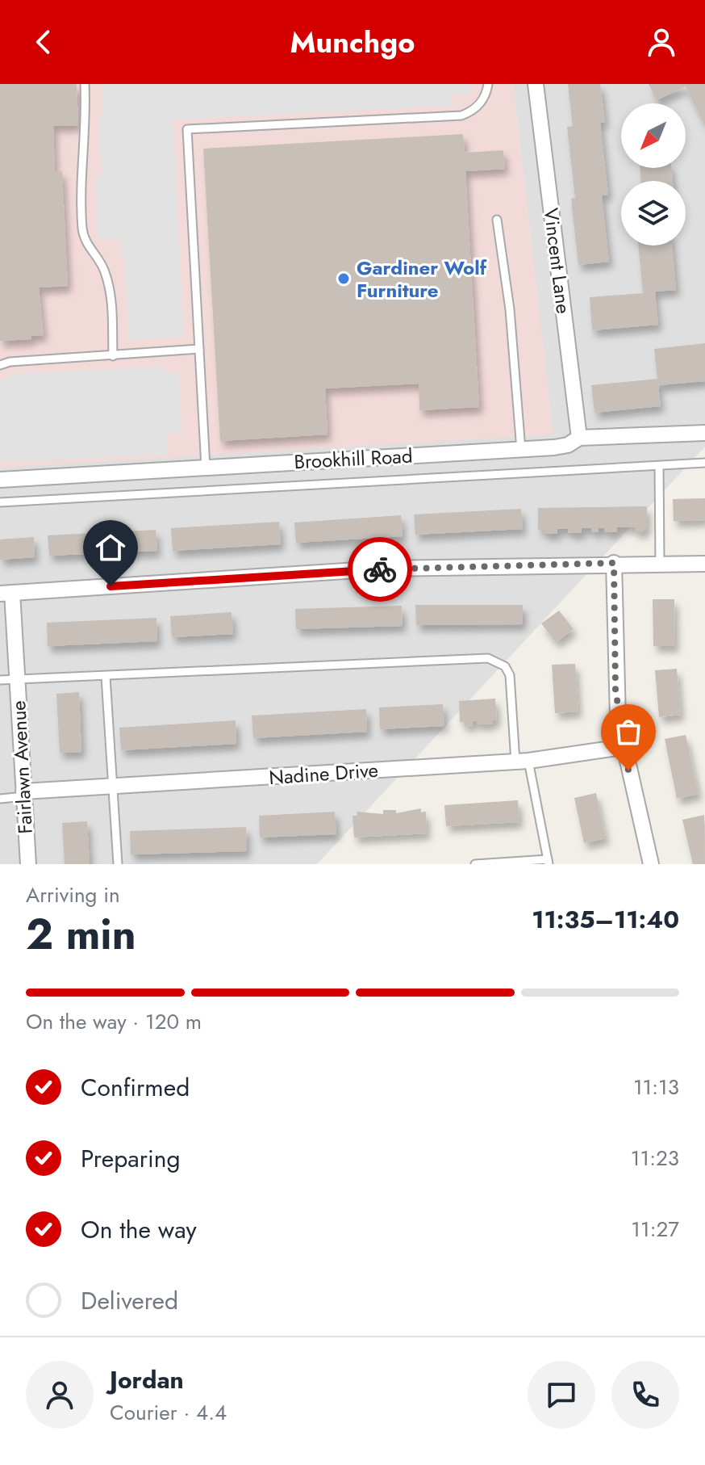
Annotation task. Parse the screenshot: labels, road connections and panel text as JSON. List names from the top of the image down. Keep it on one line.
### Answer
{"streets":{"street":["Vincent Lane","Brookhill Road","Fairlawn Avenue","Nadine Drive"]},"crossings":[["Vincent Lane","Brookhill Road"],["Fairlawn Avenue","Nadine Drive"]],"places":["Gardiner Wolf Furniture"],"north":"bottom left","page":{"header":"Munchgo","heading":["2 min","Arriving in","11:35–11:40"],"panel":["Jordan","Courier · 4.4"],"bar":"On the way · 120 m","list":[["Confirmed","11:13"],["Preparing","11:23"],["On the way","11:27"],"Delivered"]}}
